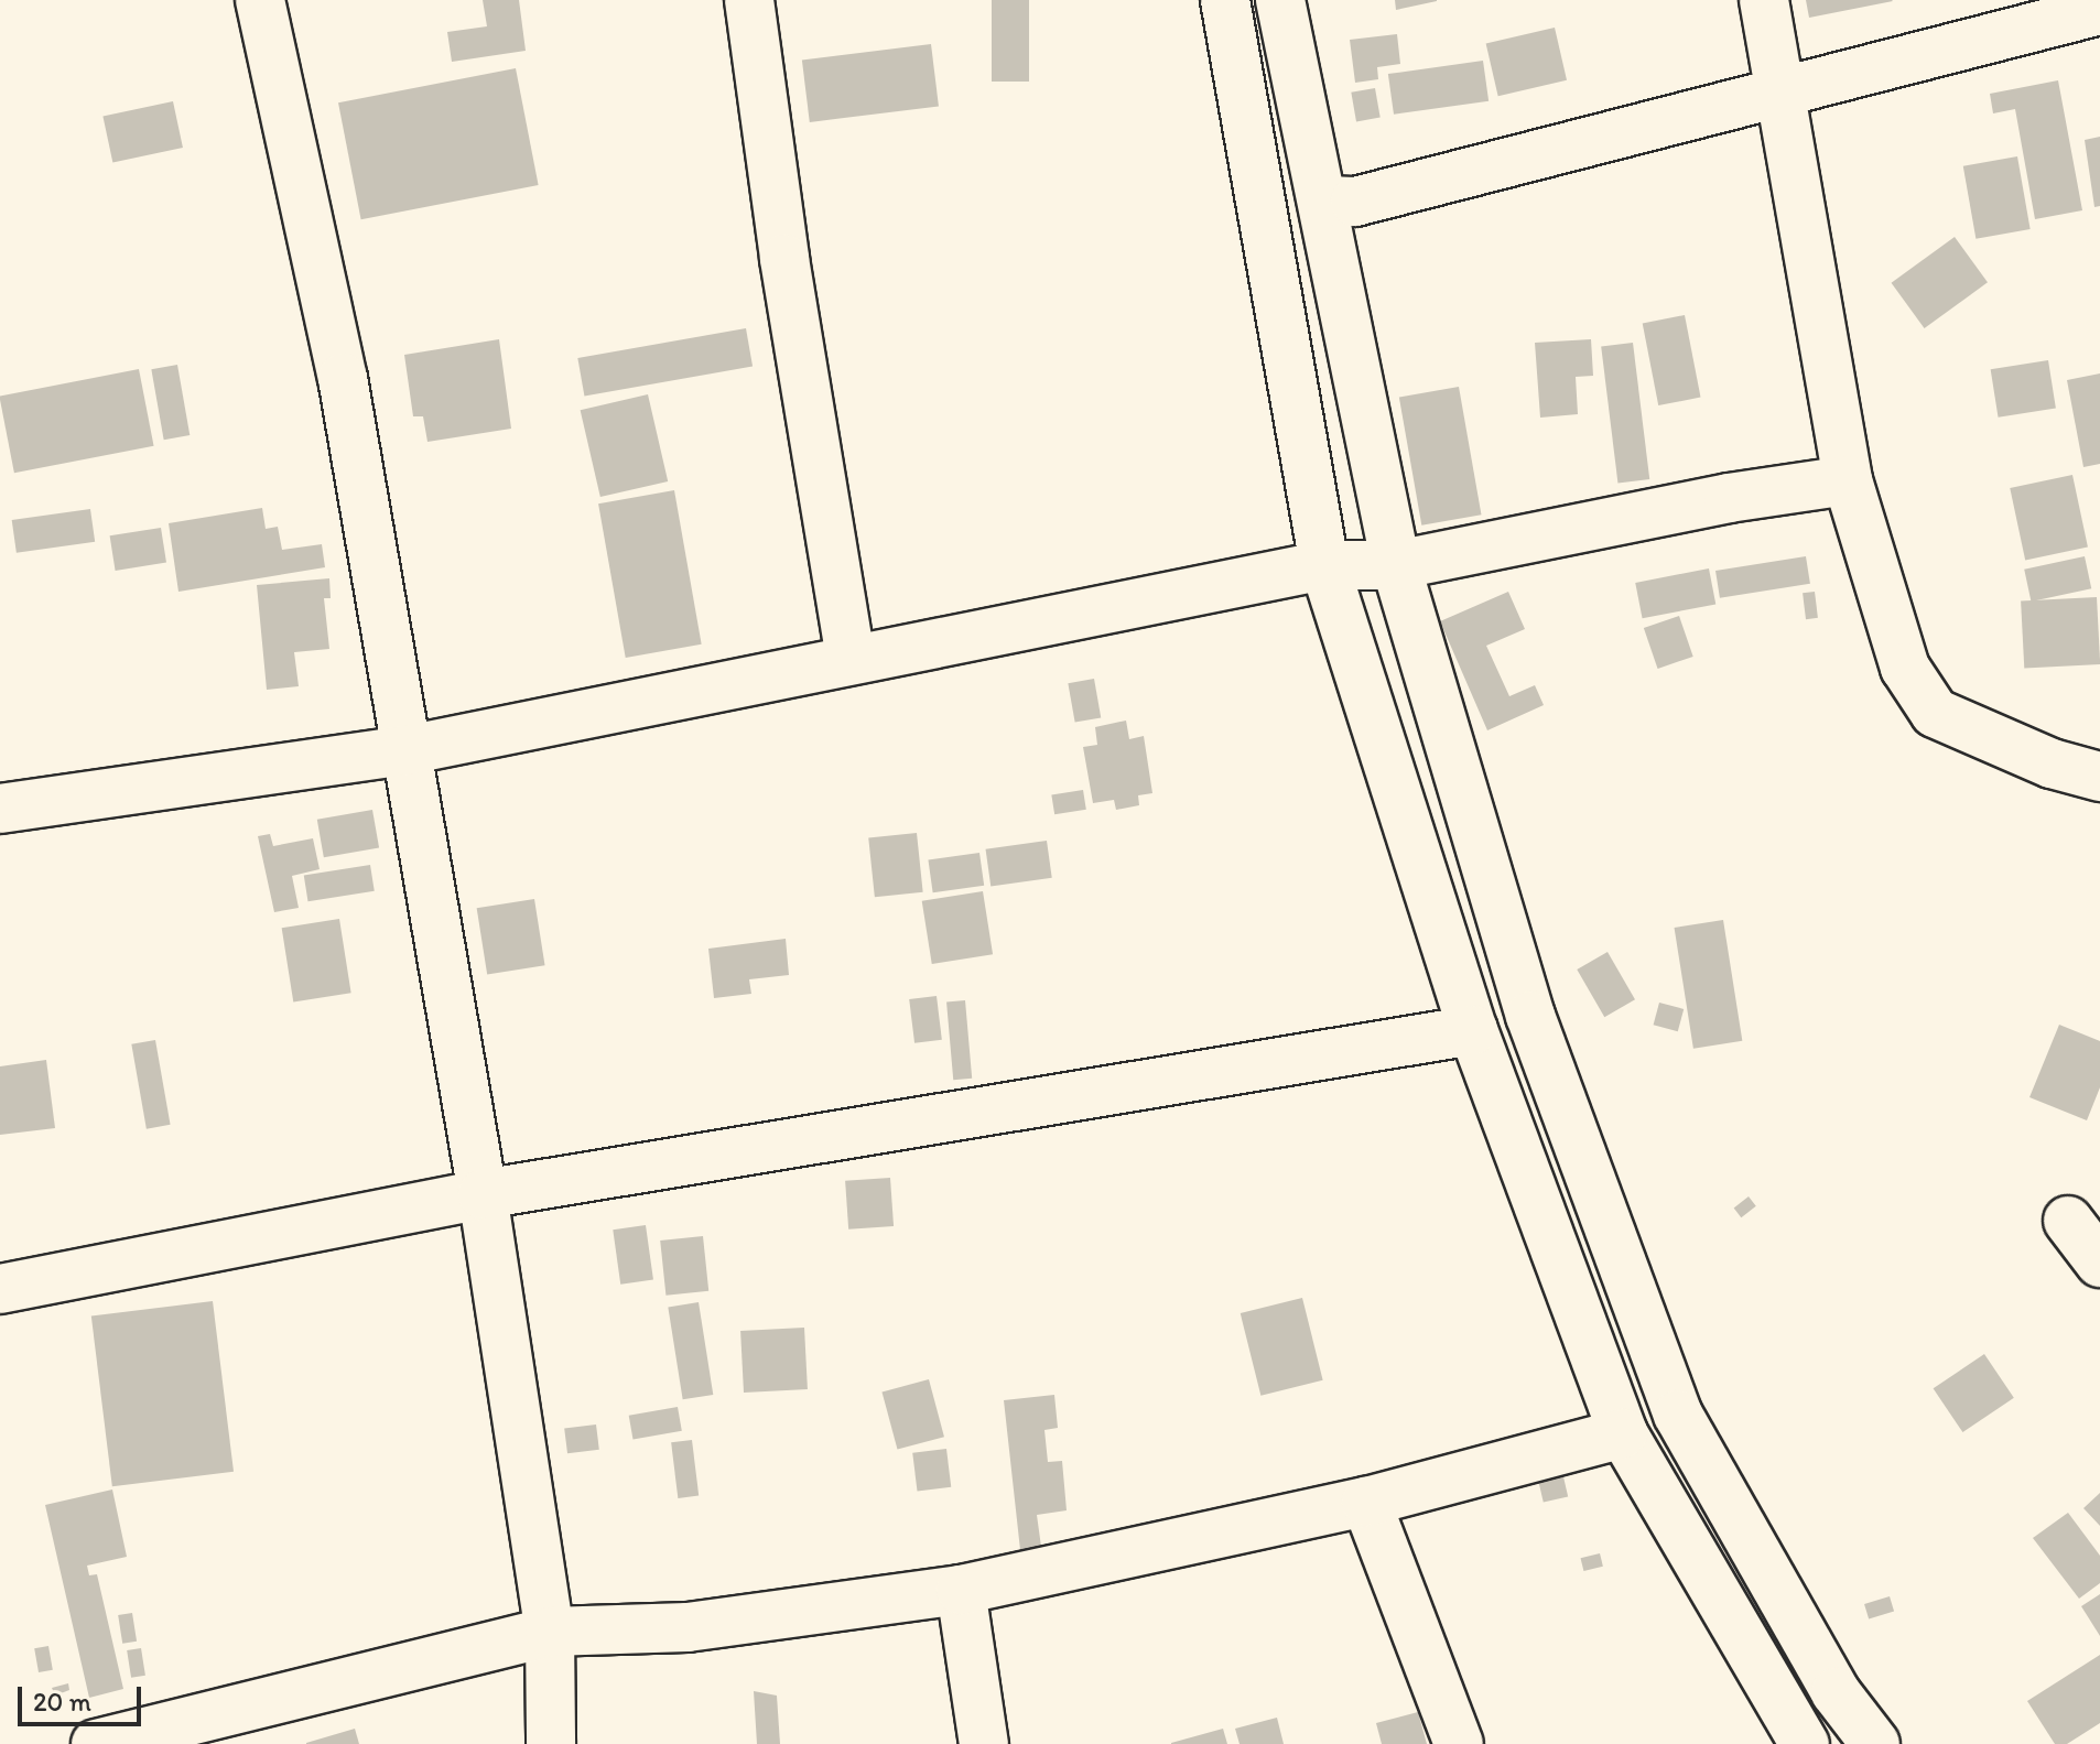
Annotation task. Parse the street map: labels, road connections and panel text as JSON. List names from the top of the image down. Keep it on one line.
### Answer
{"scale_bar":"20 m"}
